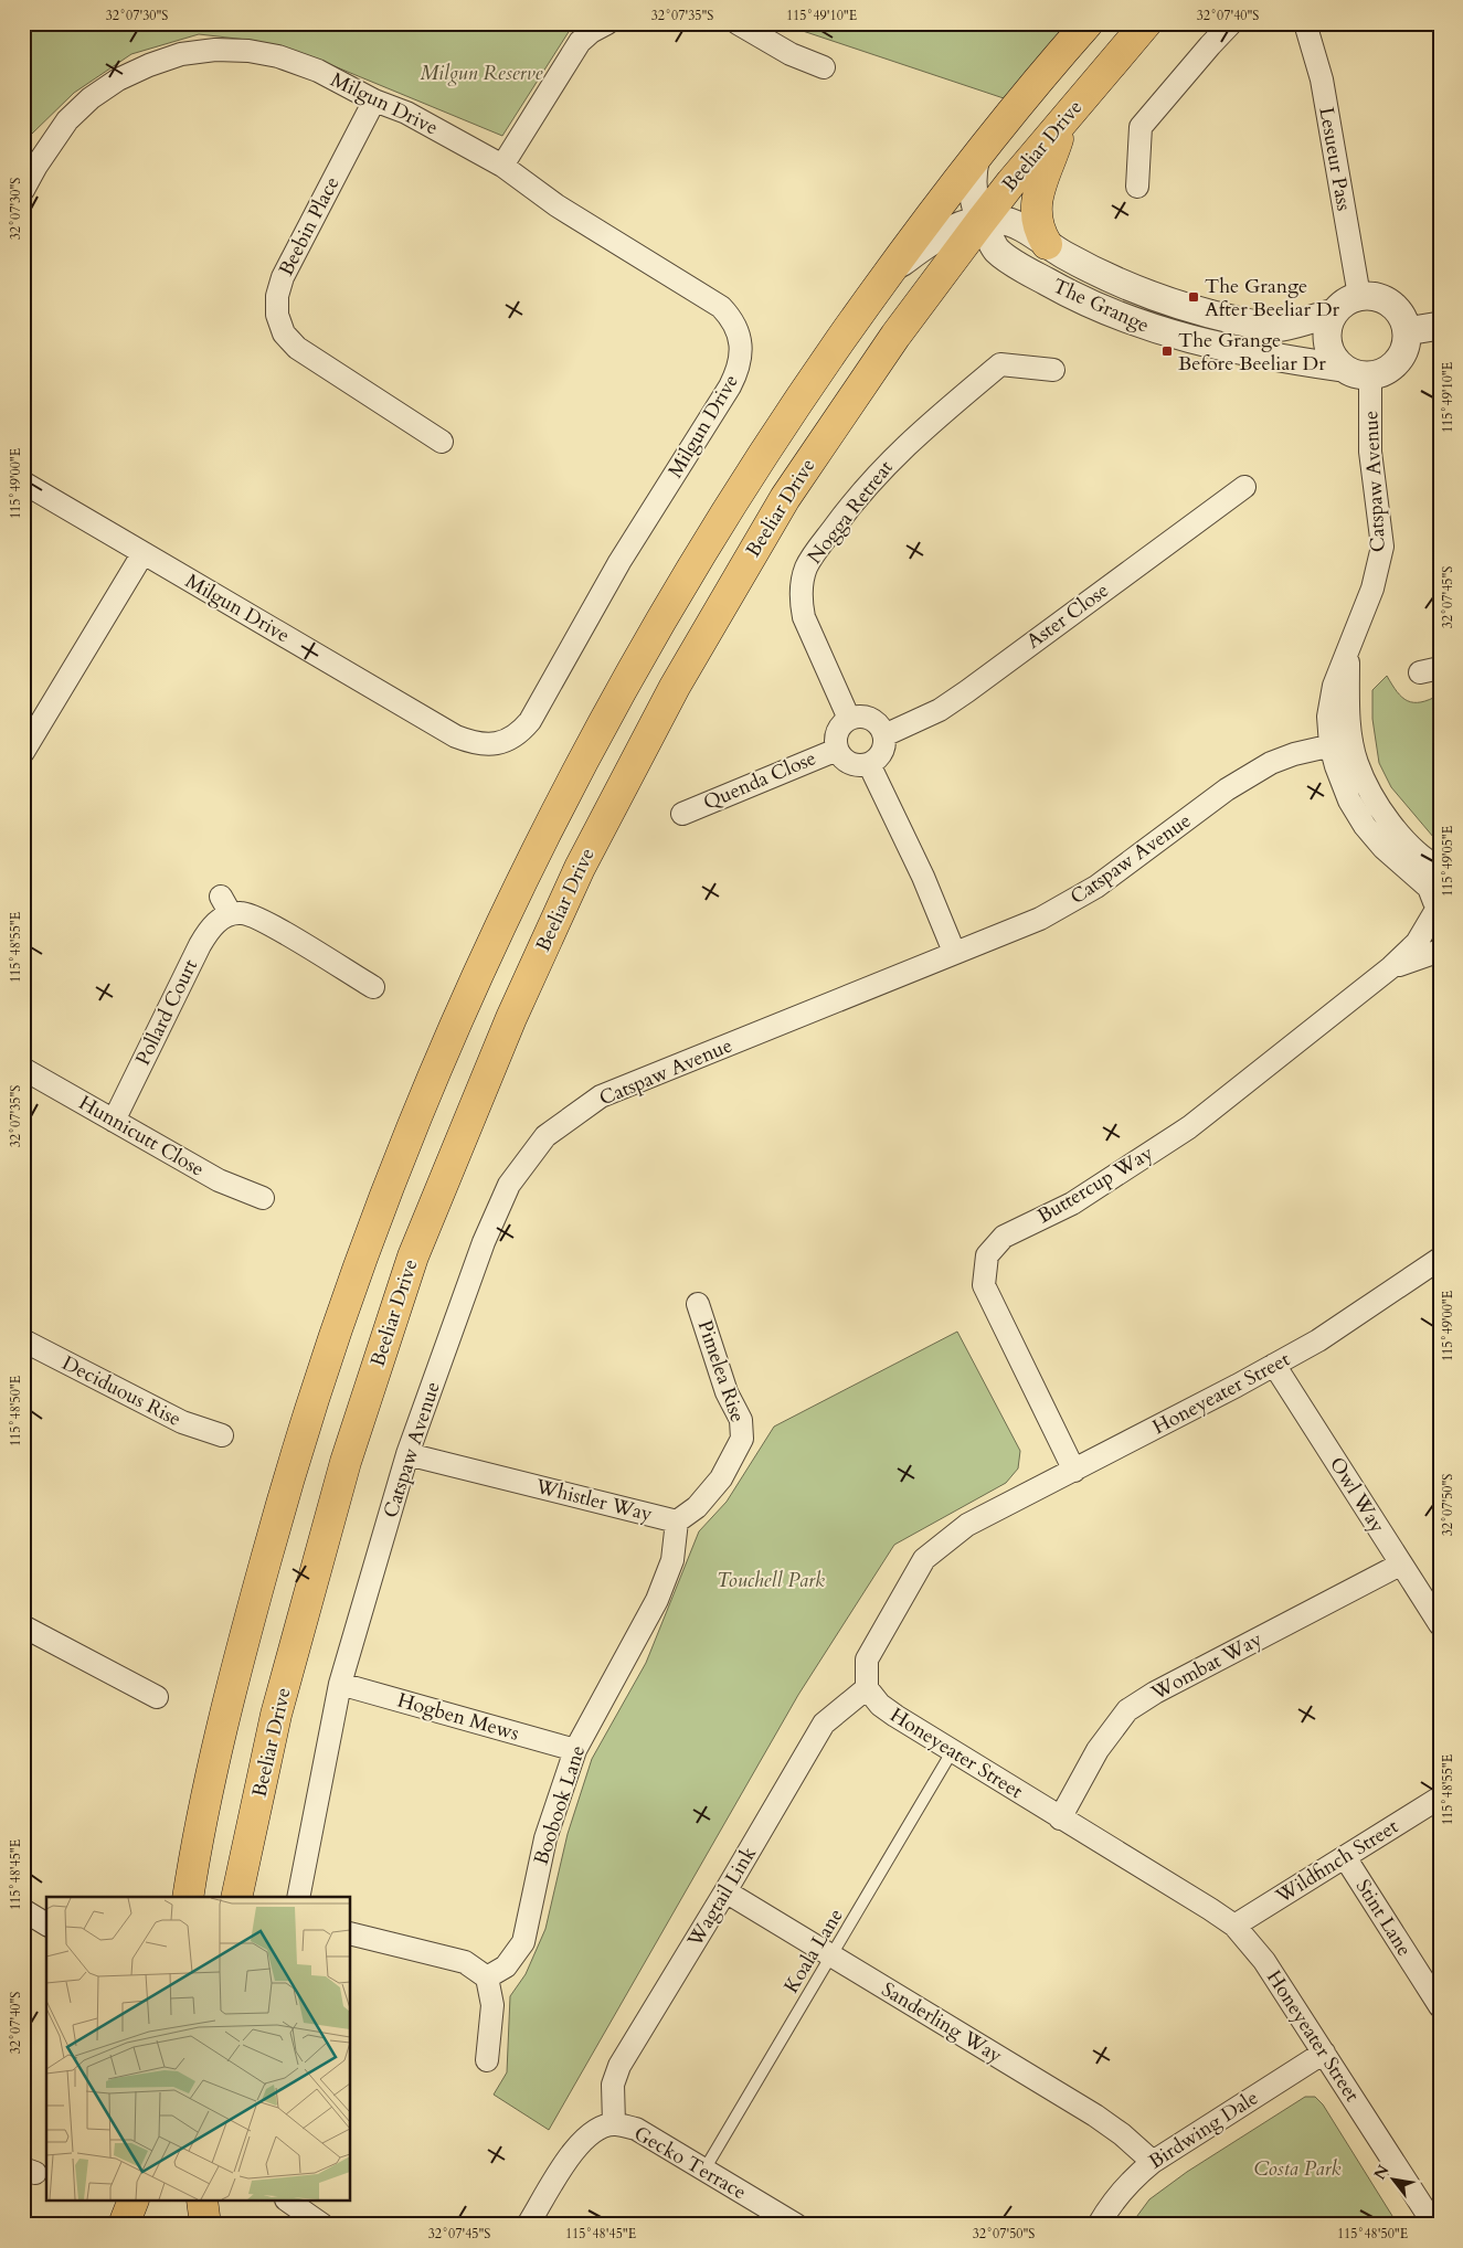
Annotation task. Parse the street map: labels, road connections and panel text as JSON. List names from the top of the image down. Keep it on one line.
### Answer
{"streets":{"highway":["Beeliar Drive"],"street":["Milgun Drive","Lesueur Pass","Beebin Place","The Grange","Catspaw Avenue","Nogga Retreat","Aster Close","Quenda Close","Pollard Court","Hunnicutt Close","Buttercup Way","Pimelea Rise","Deciduous Rise","Honeyeater Street","Owl Way","Whistler Way","Wombat Way","Hogben Mews","Boobook Lane","Wildfinch Street","Wagtail Link","Stint Lane","Sanderling Way","Birdwing Dale","Gecko Terrace"],"lane":["Koala Lane"]},"crossings":[["Milgun Drive","Beebin Place"],["Beeliar Drive","The Grange"],["Lesueur Pass","The Grange"],["Lesueur Pass","Catspaw Avenue"],["The Grange","Catspaw Avenue"],["Catspaw Avenue","Whistler Way"],["Catspaw Avenue","Hogben Mews"],["Nogga Retreat","Aster Close"],["Nogga Retreat","Quenda Close"],["Aster Close","Quenda Close"],["Pollard Court","Hunnicutt Close"],["Buttercup Way","Honeyeater Street"],["Pimelea Rise","Whistler Way"],["Honeyeater Street","Owl Way"],["Honeyeater Street","Wombat Way"],["Honeyeater Street","Wildfinch Street"],["Honeyeater Street","Wagtail Link"],["Honeyeater Street","Koala Lane"],["Honeyeater Street","Birdwing Dale"],["Owl Way","Wombat Way"],["Whistler Way","Boobook Lane"],["Hogben Mews","Boobook Lane"],["Wildfinch Street","Stint Lane"],["Wagtail Link","Sanderling Way"],["Wagtail Link","Gecko Terrace"],["Koala Lane","Sanderling Way"],["Koala Lane","Gecko Terrace"],["Sanderling Way","Birdwing Dale"]],"parks":["Milgun Reserve","Touchell Park","Costa Park"],"places":{"transit":["The Grange After Beeliar Dr","The Grange Before Beeliar Dr"]},"north":"top left","coordinates":["32°07'30\"S","32°07'35\"S","115°49'10\"E","32°07'40\"S","115°49'00\"E","32°07'45\"S","115°49'05\"E","115°48'55\"E","115°48'50\"E","32°07'50\"S","115°48'45\"E"]}
